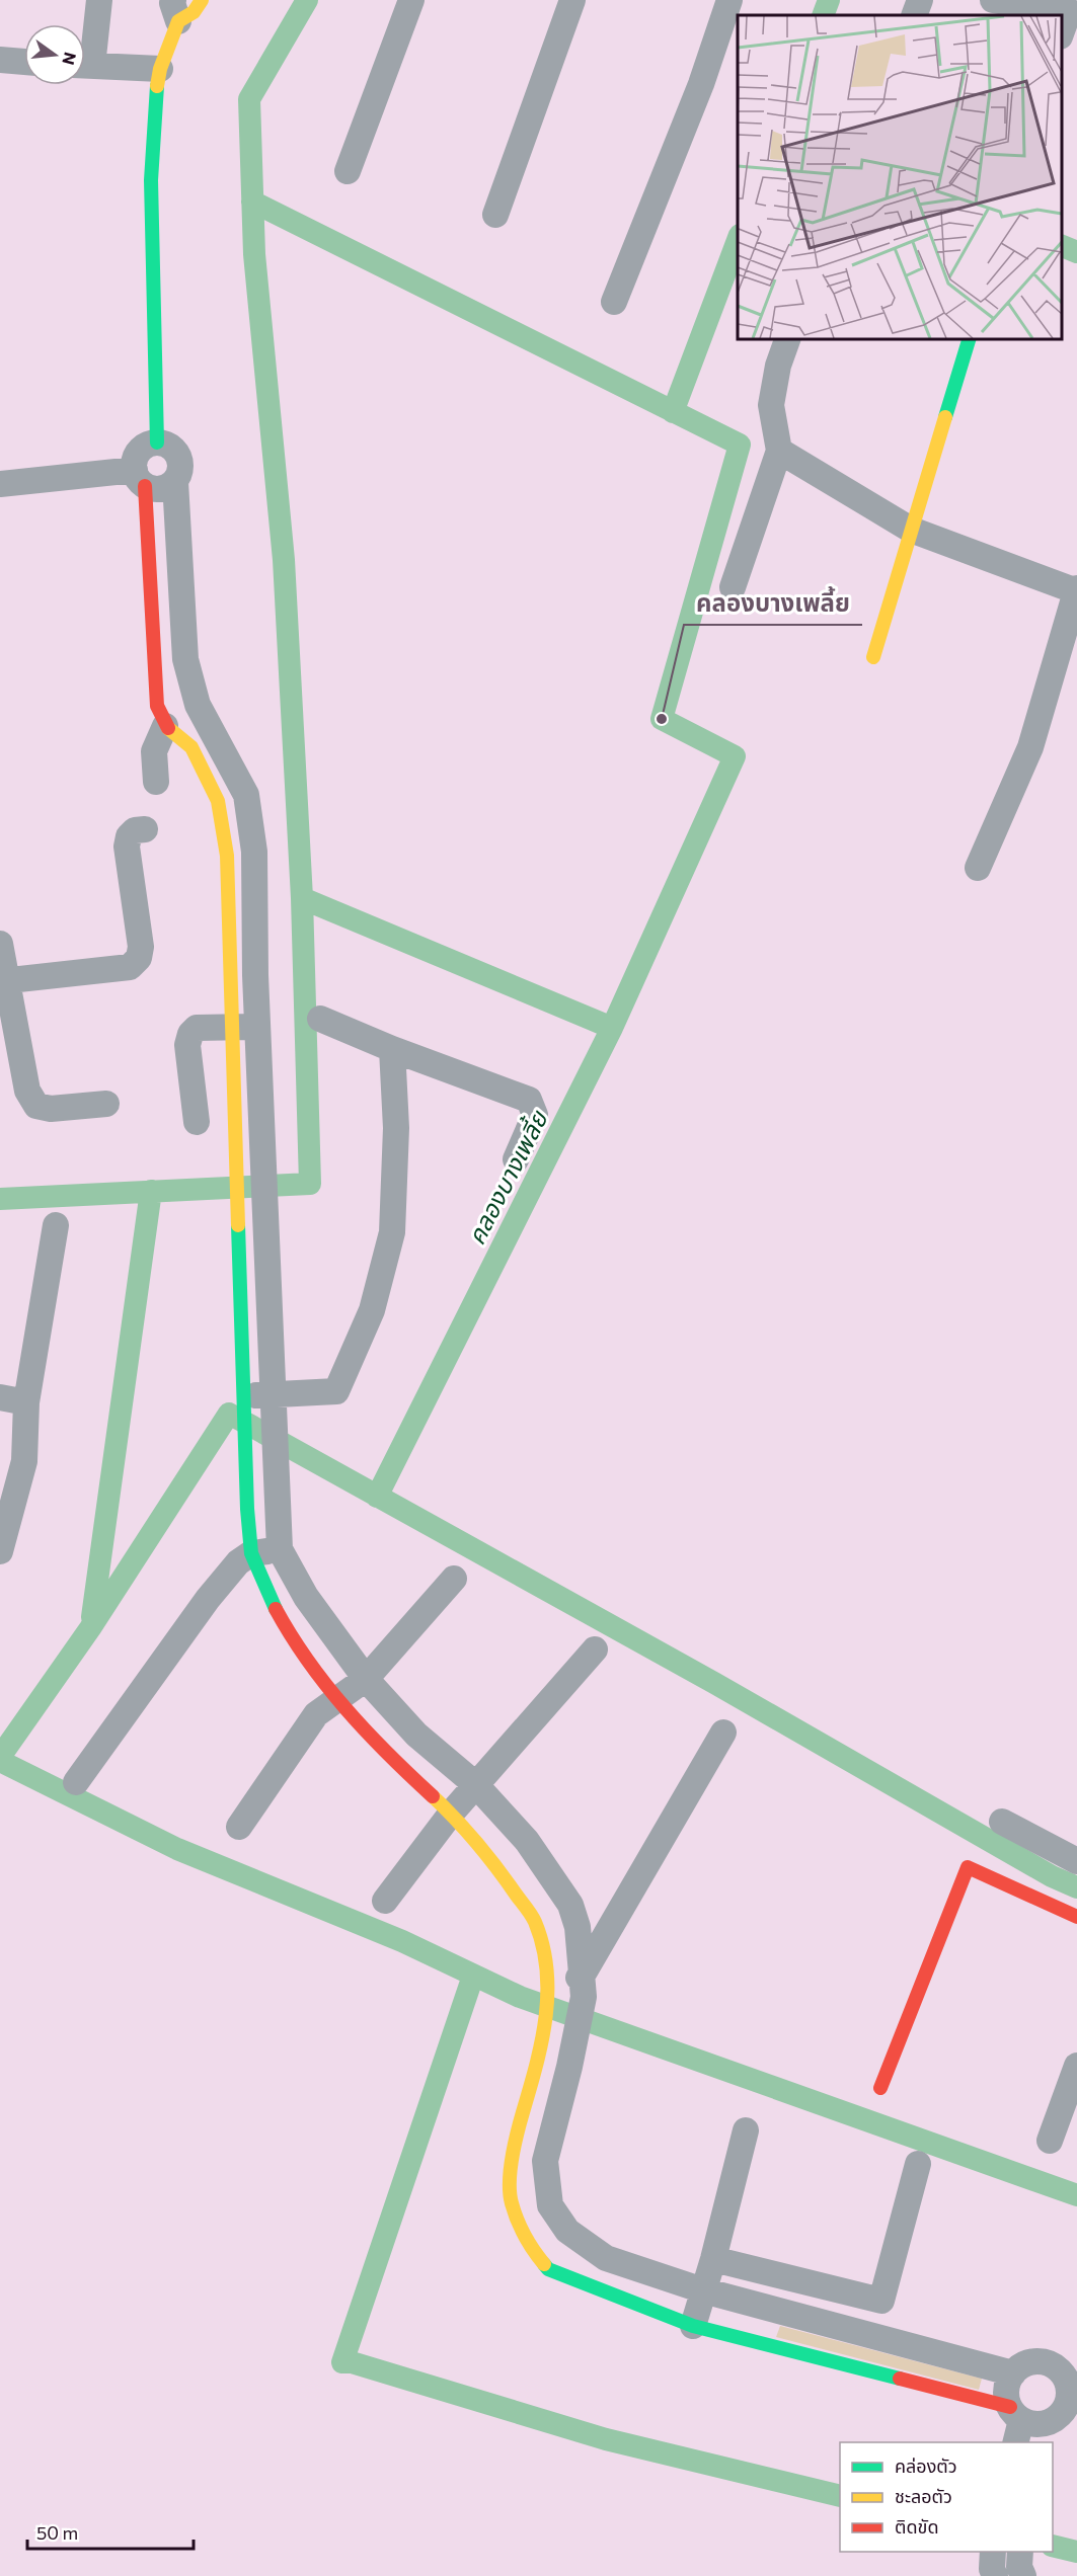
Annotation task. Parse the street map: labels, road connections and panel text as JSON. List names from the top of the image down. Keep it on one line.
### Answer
{"water":["คลองบางเพลี้ย"],"places":["คลองบางเพลี้ย"],"legend":["คล่องตัว","ชะลอตัว","ติดขัด"],"scale_bar":"50 m","north":"right"}
